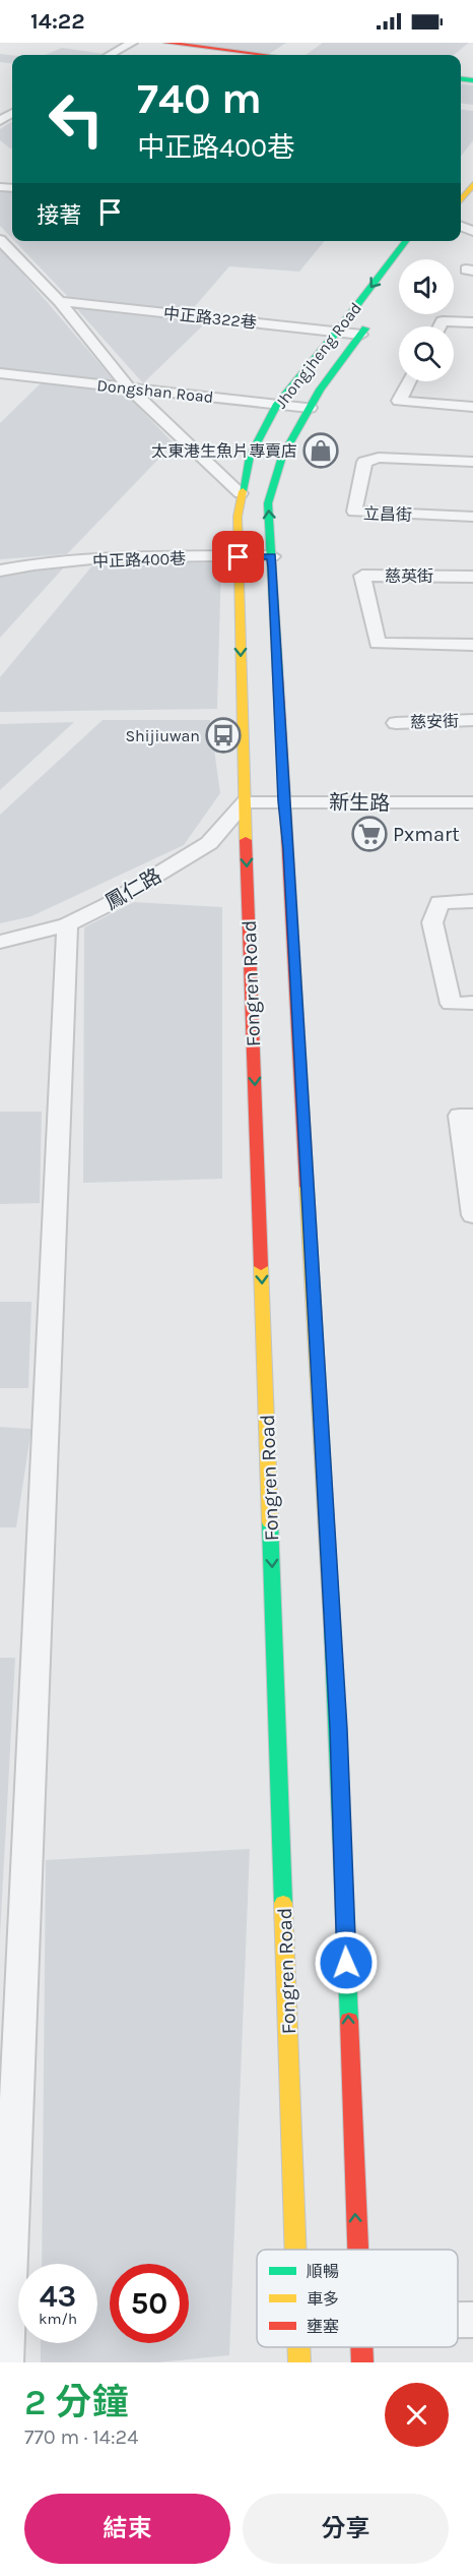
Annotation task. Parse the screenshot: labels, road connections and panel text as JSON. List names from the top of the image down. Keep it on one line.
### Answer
{"streets":{"main road":["Jhongjheng Road","Fongren Road"],"street":["中正路322巷","Dongshan Road","立昌街","中正路400巷","慈英街","慈安街","新生路","鳳仁路"]},"crossings":[["中正路322巷","Jhongjheng Road"],["Jhongjheng Road","Dongshan Road"],["Jhongjheng Road","中正路400巷"],["Jhongjheng Road","新生路"],["Jhongjheng Road","Fongren Road"],["新生路","鳳仁路"],["新生路","Fongren Road"],["鳳仁路","Fongren Road"]],"places":{"shop":["太東港生魚片專賣店"],"bus stop":["Shijiuwan"],"supermarket":["Pxmart"]},"legend":["順暢","車多","壅塞"],"page":{"status":"14:22","turn":["740 m","中正路400巷"],"then":"接著","speed":"43 km/h","limit":"50","heading":["2 分鐘","770 m · 14:24"],"buttons":["結束","分享"]}}
